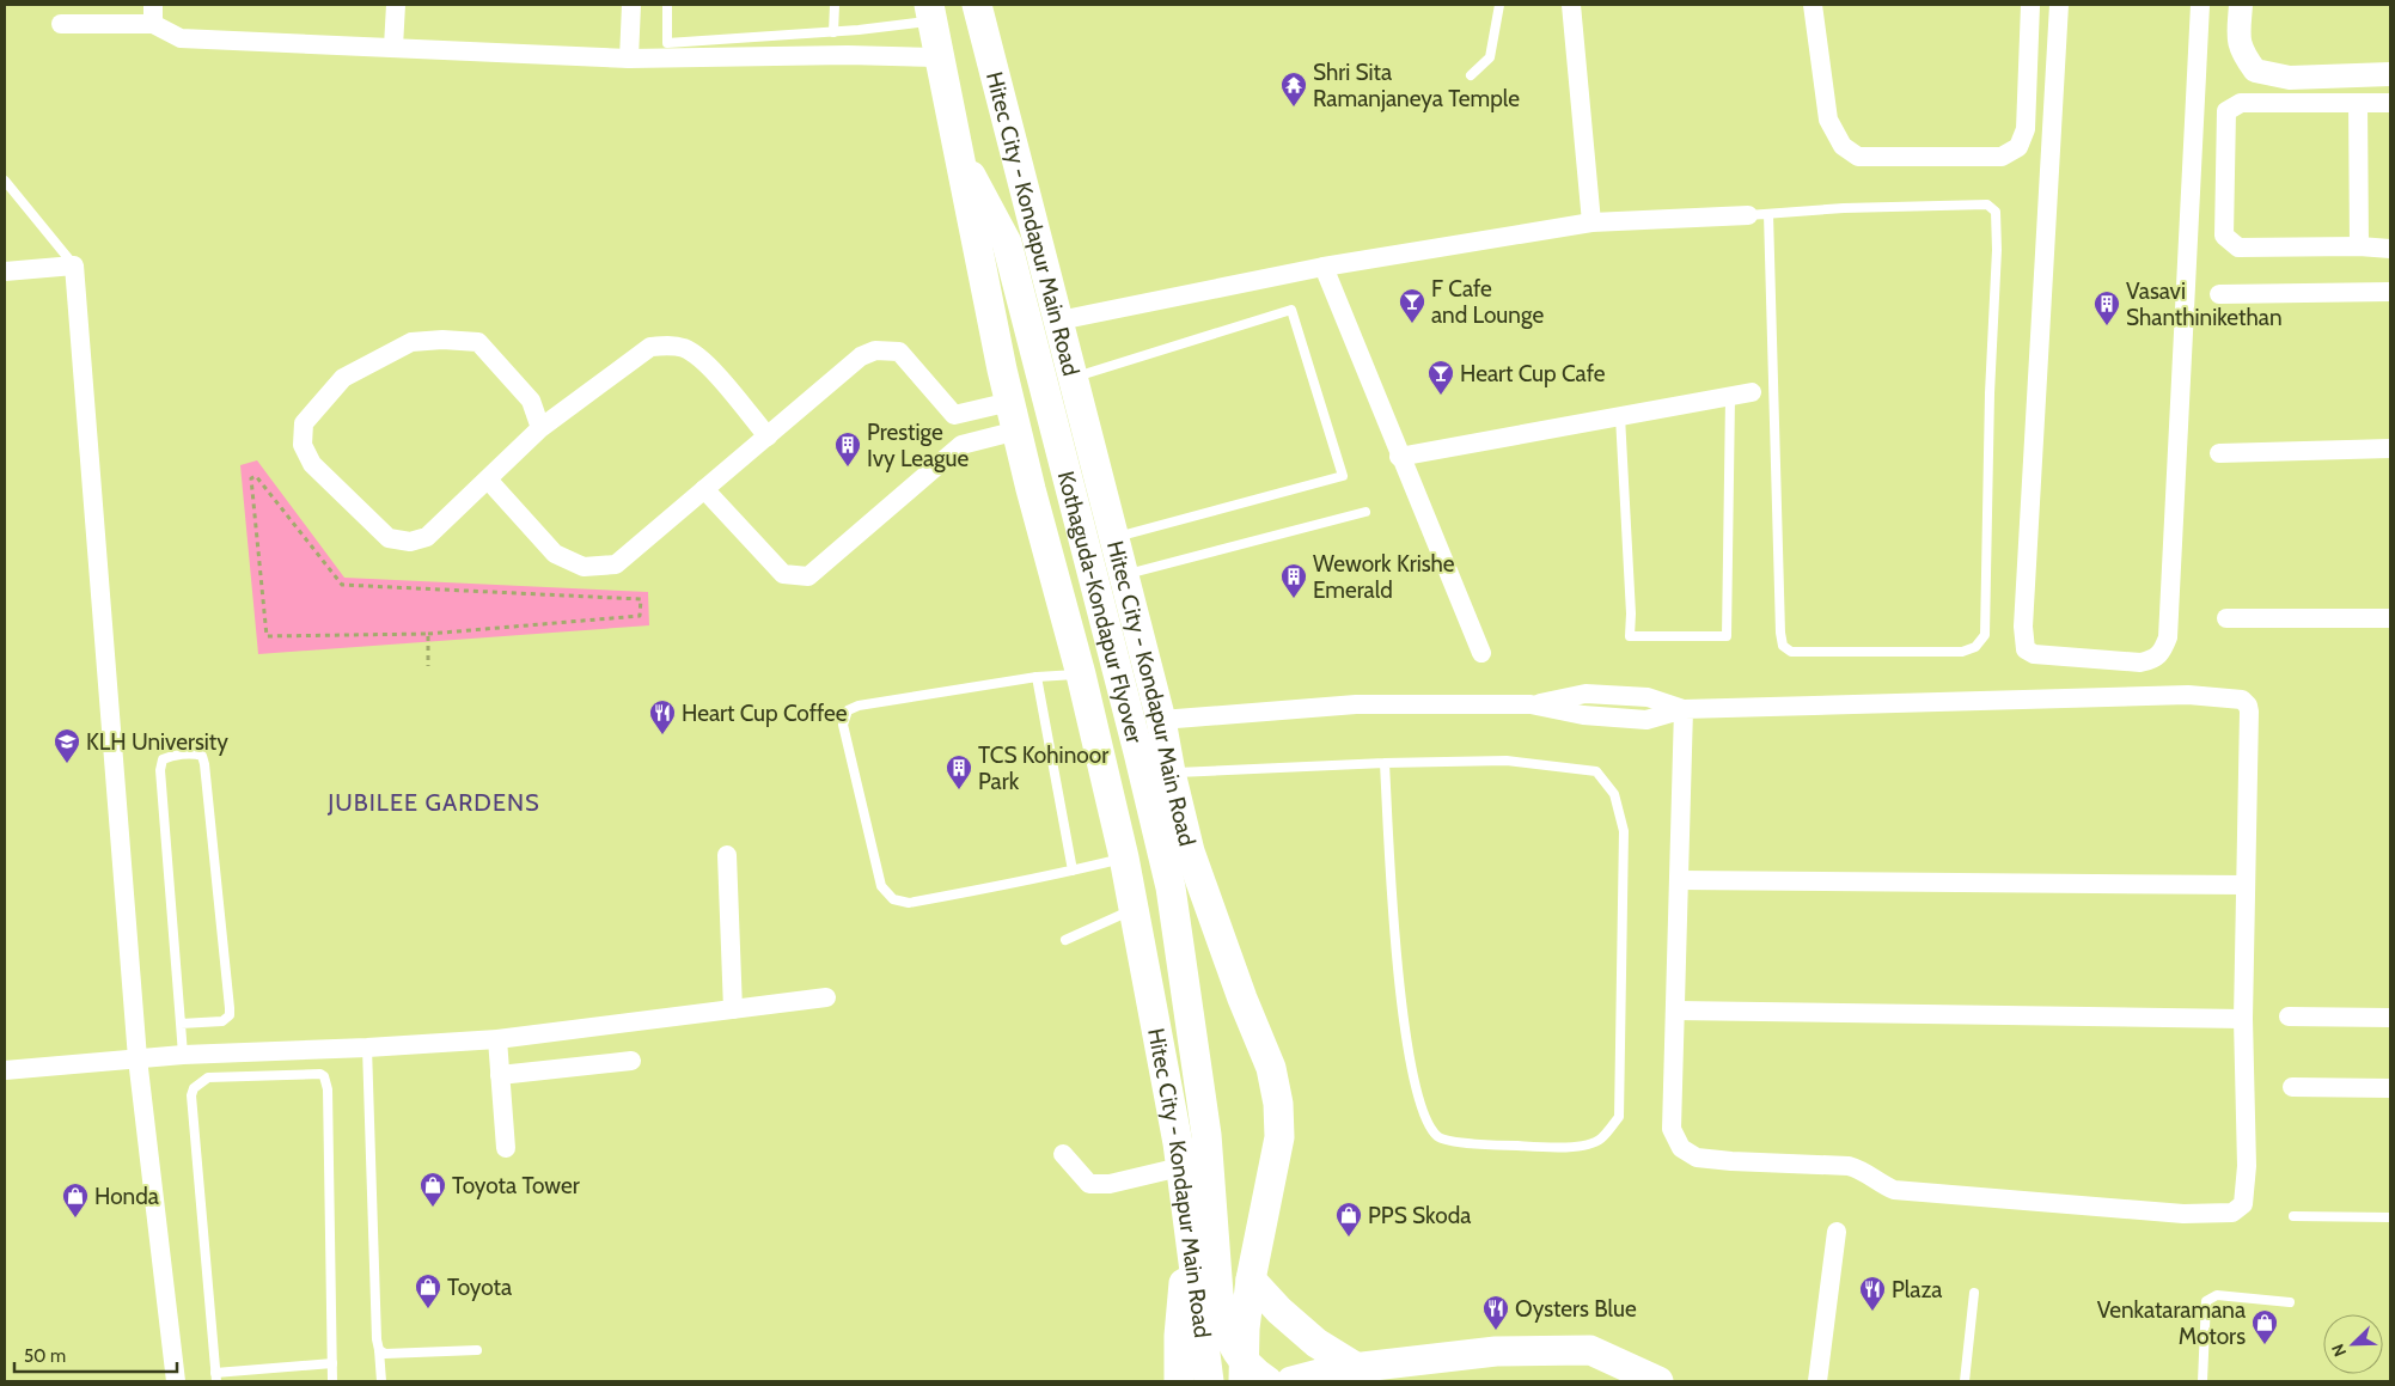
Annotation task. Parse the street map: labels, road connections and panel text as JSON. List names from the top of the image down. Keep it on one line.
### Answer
{"streets":{"main road":["Hitec City - Kondapur Main Road","Kothaguda-Kondapur Flyover"]},"crossings":[["Hitec City - Kondapur Main Road","Kothaguda-Kondapur Flyover"]],"districts":["JUBILEE GARDENS"],"places":{"temple":["Shri Sita Ramanjaneya Temple"],"bar":["F Cafe and Lounge","Heart Cup Cafe"],"building":["Vasavi Shanthinikethan","Prestige Ivy League","Wework Krishe Emerald","TCS Kohinoor Park"],"restaurant":["Heart Cup Coffee","Plaza","Oysters Blue"],"school or university":["KLH University"],"shop":["Toyota Tower","Honda","PPS Skoda","Toyota","Venkataramana Motors"]},"scale_bar":"50 m","north":"bottom left"}
